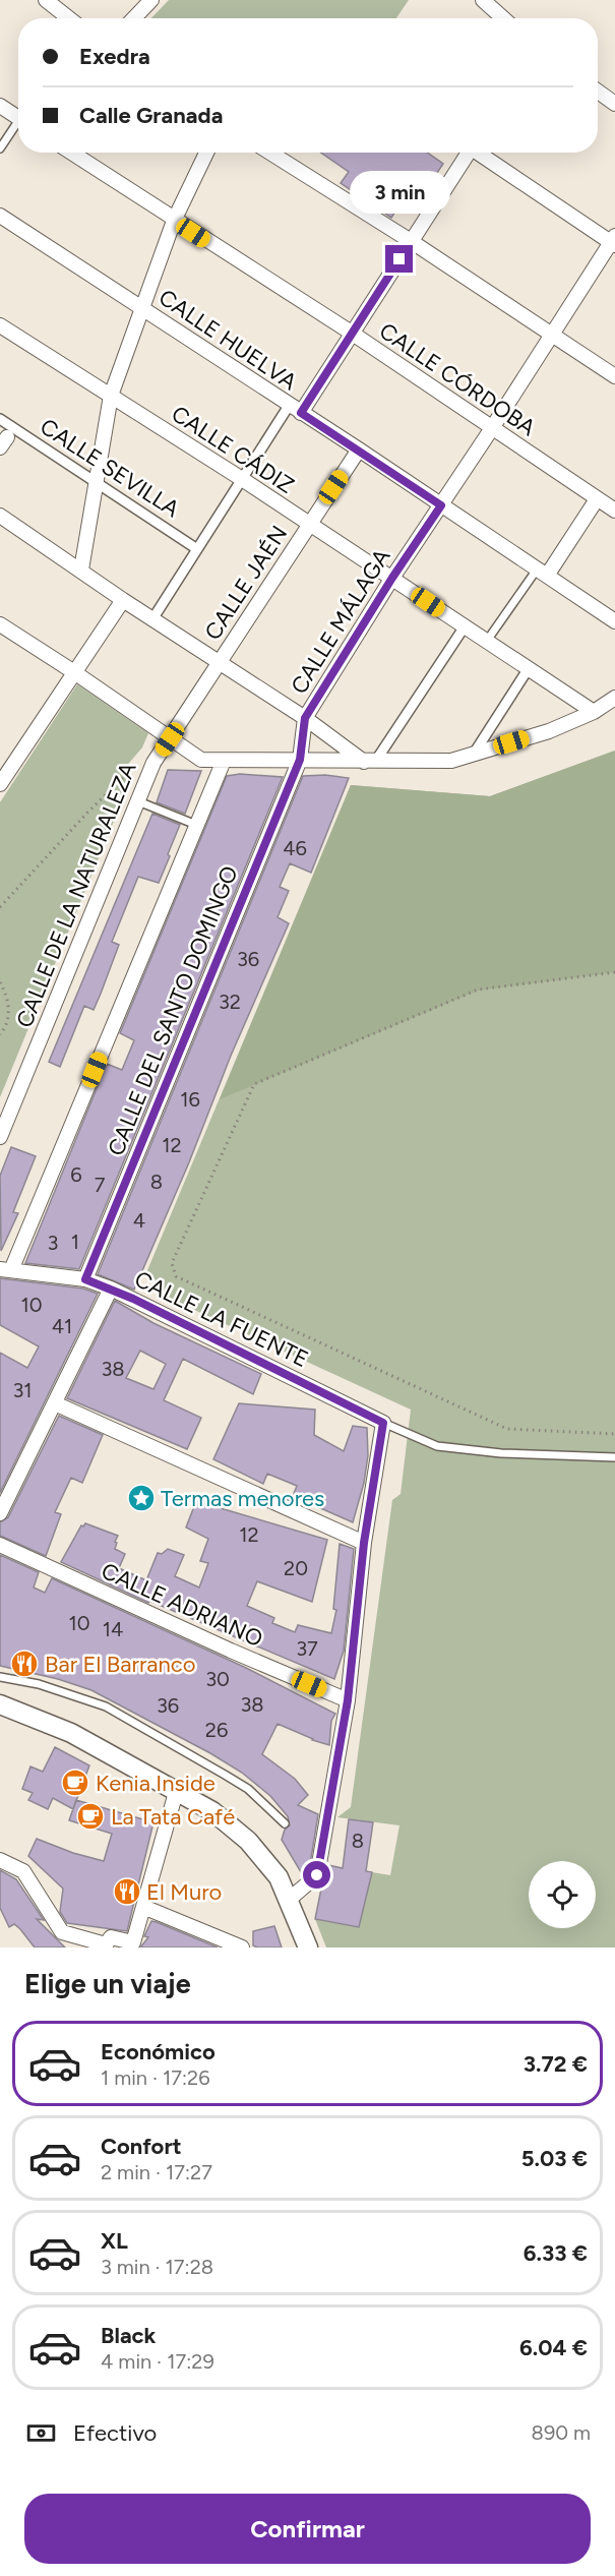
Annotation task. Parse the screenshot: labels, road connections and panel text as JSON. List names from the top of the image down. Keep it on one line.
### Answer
{"streets":{"street":["CALLE HUELVA","CALLE CÓRDOBA","CALLE CÁDIZ","CALLE SEVILLA","CALLE JAÉN","CALLE MÁLAGA","CALLE DE LA NATURALEZA","CALLE DEL SANTO DOMINGO","CALLE LA FUENTE","CALLE ADRIANO"]},"crossings":[["CALLE HUELVA","CALLE JAÉN"],["CALLE HUELVA","CALLE MÁLAGA"],["CALLE CÓRDOBA","CALLE MÁLAGA"],["CALLE CÁDIZ","CALLE JAÉN"],["CALLE CÁDIZ","CALLE MÁLAGA"],["CALLE JAÉN","CALLE DE LA NATURALEZA"],["CALLE MÁLAGA","CALLE DEL SANTO DOMINGO"],["CALLE DEL SANTO DOMINGO","CALLE LA FUENTE"]],"places":{"place":["Termas menores"],"restaurant":["Bar El Barranco","El Muro"],"cafe":["Kenia Inside","La Tata Café"]},"house_numbers":["46","36","32","16","12","6","8","7","4","1","3","10","41","38","31","12","20","10","14","37","30","38","36","26","8"],"page":{"banner":["Exedra","Calle Granada"],"bubble":"3 min","heading":"Elige un viaje","list":[{"name":"Económico","note":"1 min · 17:26","value":"3.72 €"},{"name":"Confort","note":"2 min · 17:27","value":"5.03 €"},{"name":"XL","note":"3 min · 17:28","value":"6.33 €"},{"name":"Black","note":"4 min · 17:29","value":"6.04 €"}],"pay":["Efectivo","890 m"],"buttons":"Confirmar"}}
